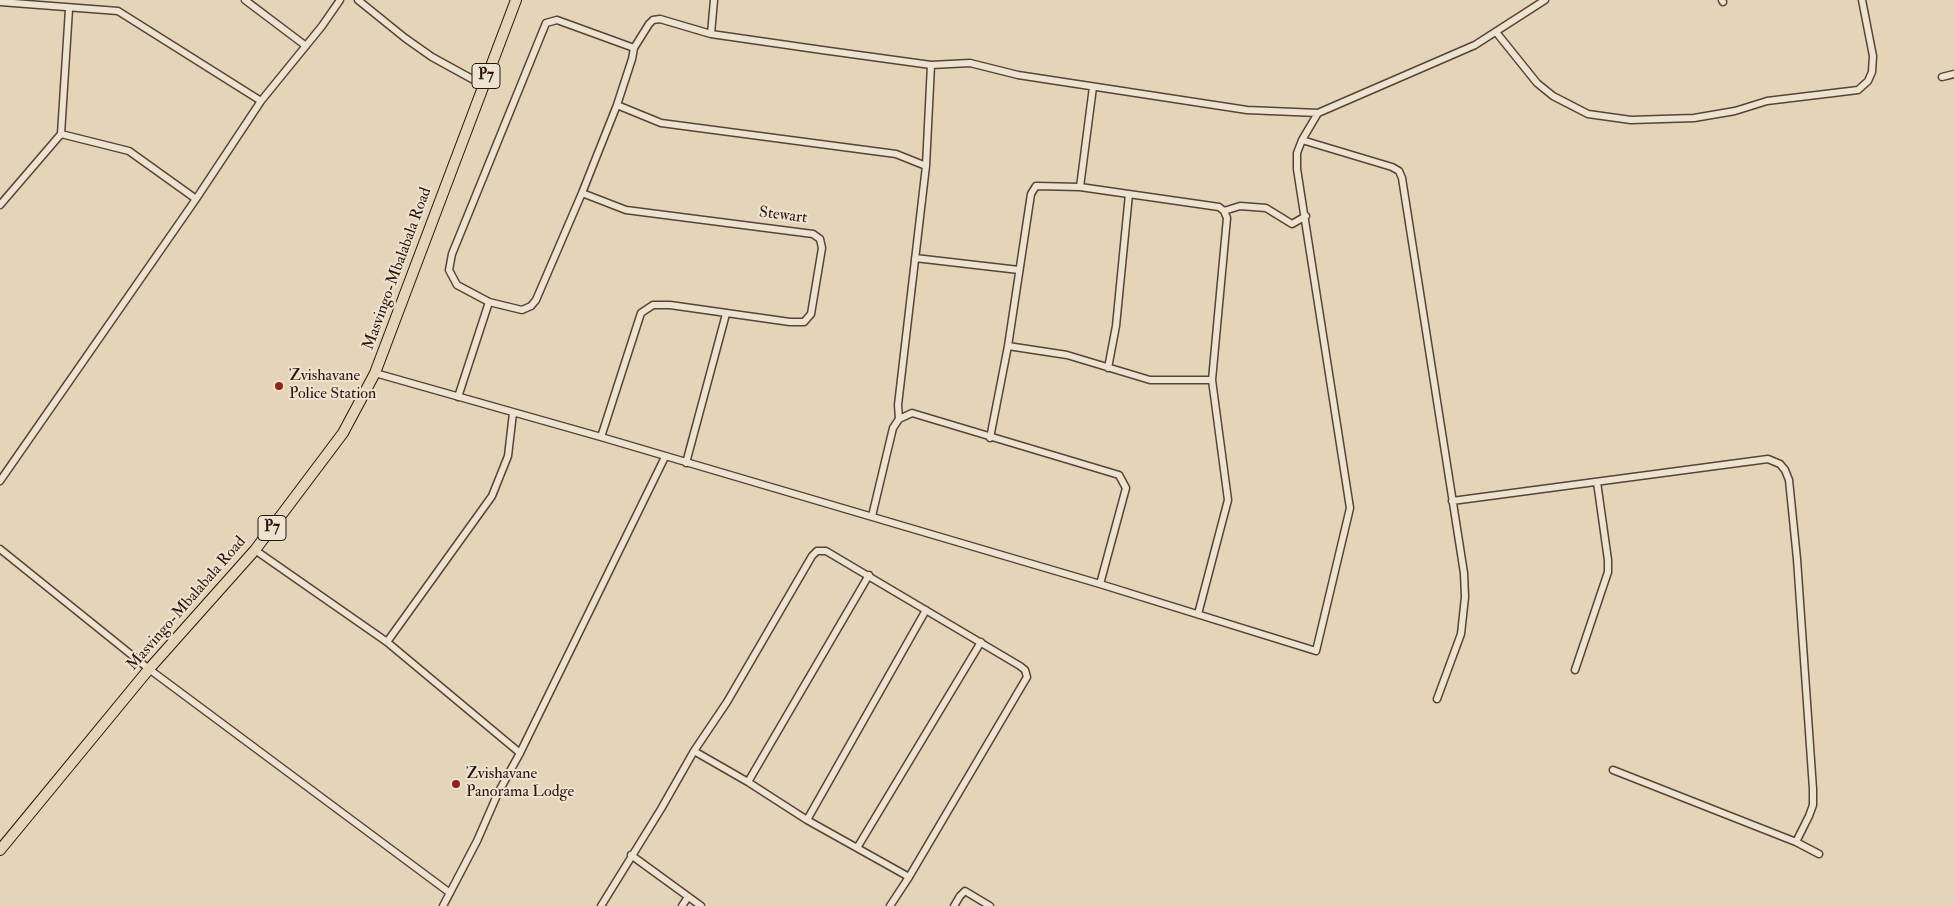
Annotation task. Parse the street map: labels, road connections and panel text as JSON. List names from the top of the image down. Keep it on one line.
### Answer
{"streets":{"highway":["P7","Masvingo-Mbalabala Road"],"street":["Stewart"]},"places":["Zvishavane Police Station","Zvishavane Panorama Lodge"]}
